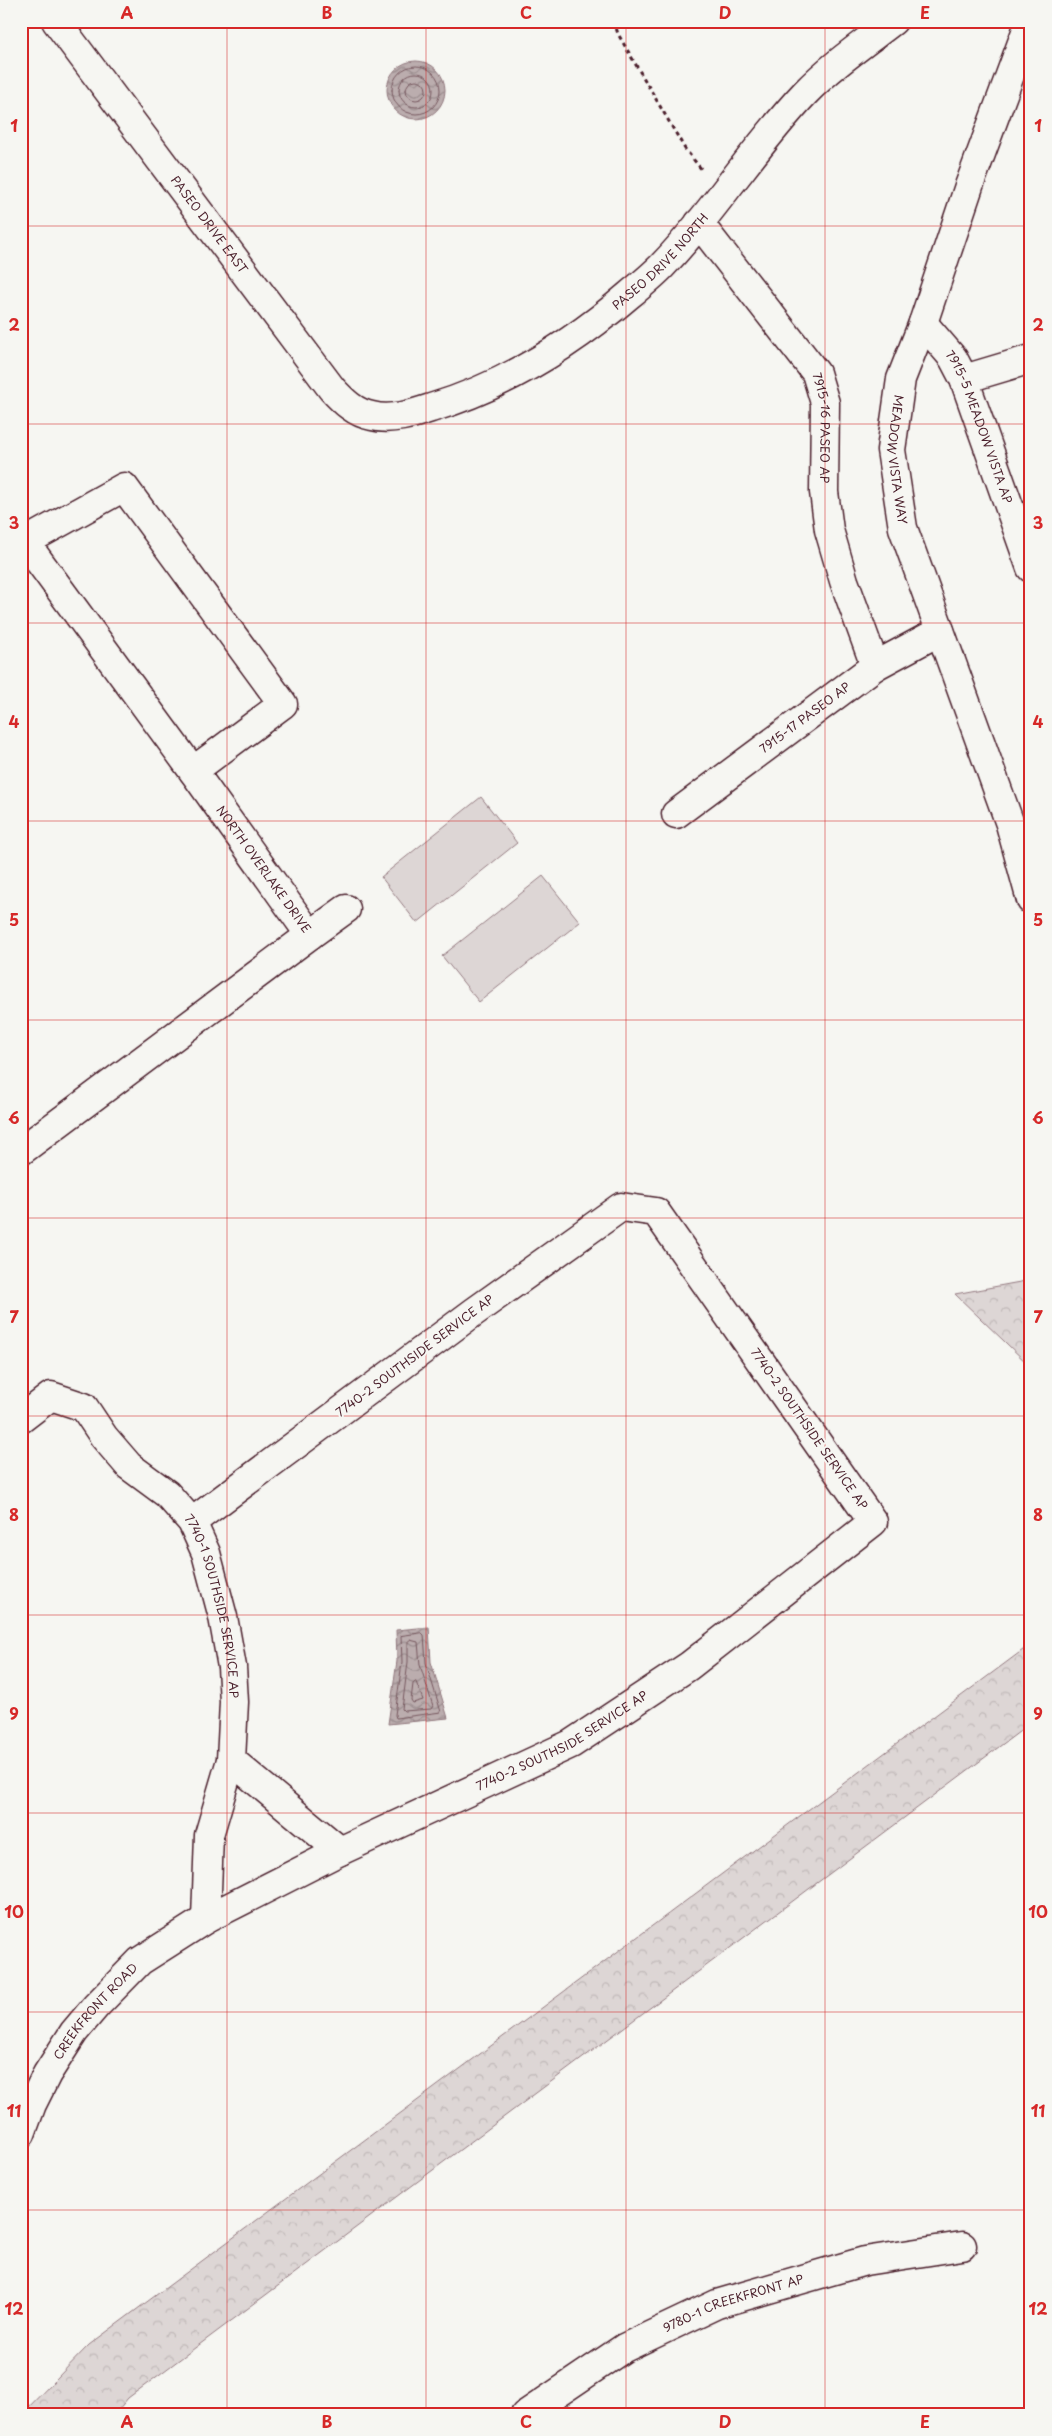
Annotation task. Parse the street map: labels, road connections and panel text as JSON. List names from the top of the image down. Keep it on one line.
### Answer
{"streets":{"street":["PASEO DRIVE EAST","PASEO DRIVE NORTH","7915-5 MEADOW VISTA AP","7915-16 PASEO AP","MEADOW VISTA WAY","7915-17 PASEO AP","NORTH OVERLAKE DRIVE","7740-2 SOUTHSIDE SERVICE AP","7740-1 SOUTHSIDE SERVICE AP","CREEKFRONT ROAD","9780-1 CREEKFRONT AP"]},"crossings":[["PASEO DRIVE EAST","PASEO DRIVE NORTH"],["PASEO DRIVE NORTH","7915-16 PASEO AP"],["7915-5 MEADOW VISTA AP","MEADOW VISTA WAY"],["7915-16 PASEO AP","7915-17 PASEO AP"],["MEADOW VISTA WAY","7915-17 PASEO AP"],["7740-2 SOUTHSIDE SERVICE AP","7740-1 SOUTHSIDE SERVICE AP"],["7740-2 SOUTHSIDE SERVICE AP","CREEKFRONT ROAD"],["7740-1 SOUTHSIDE SERVICE AP","CREEKFRONT ROAD"]],"grid":{"columns":["A","B","C","D","E"],"rows":["1","2","3","4","5","6","7","8","9","10","11","12"]}}
